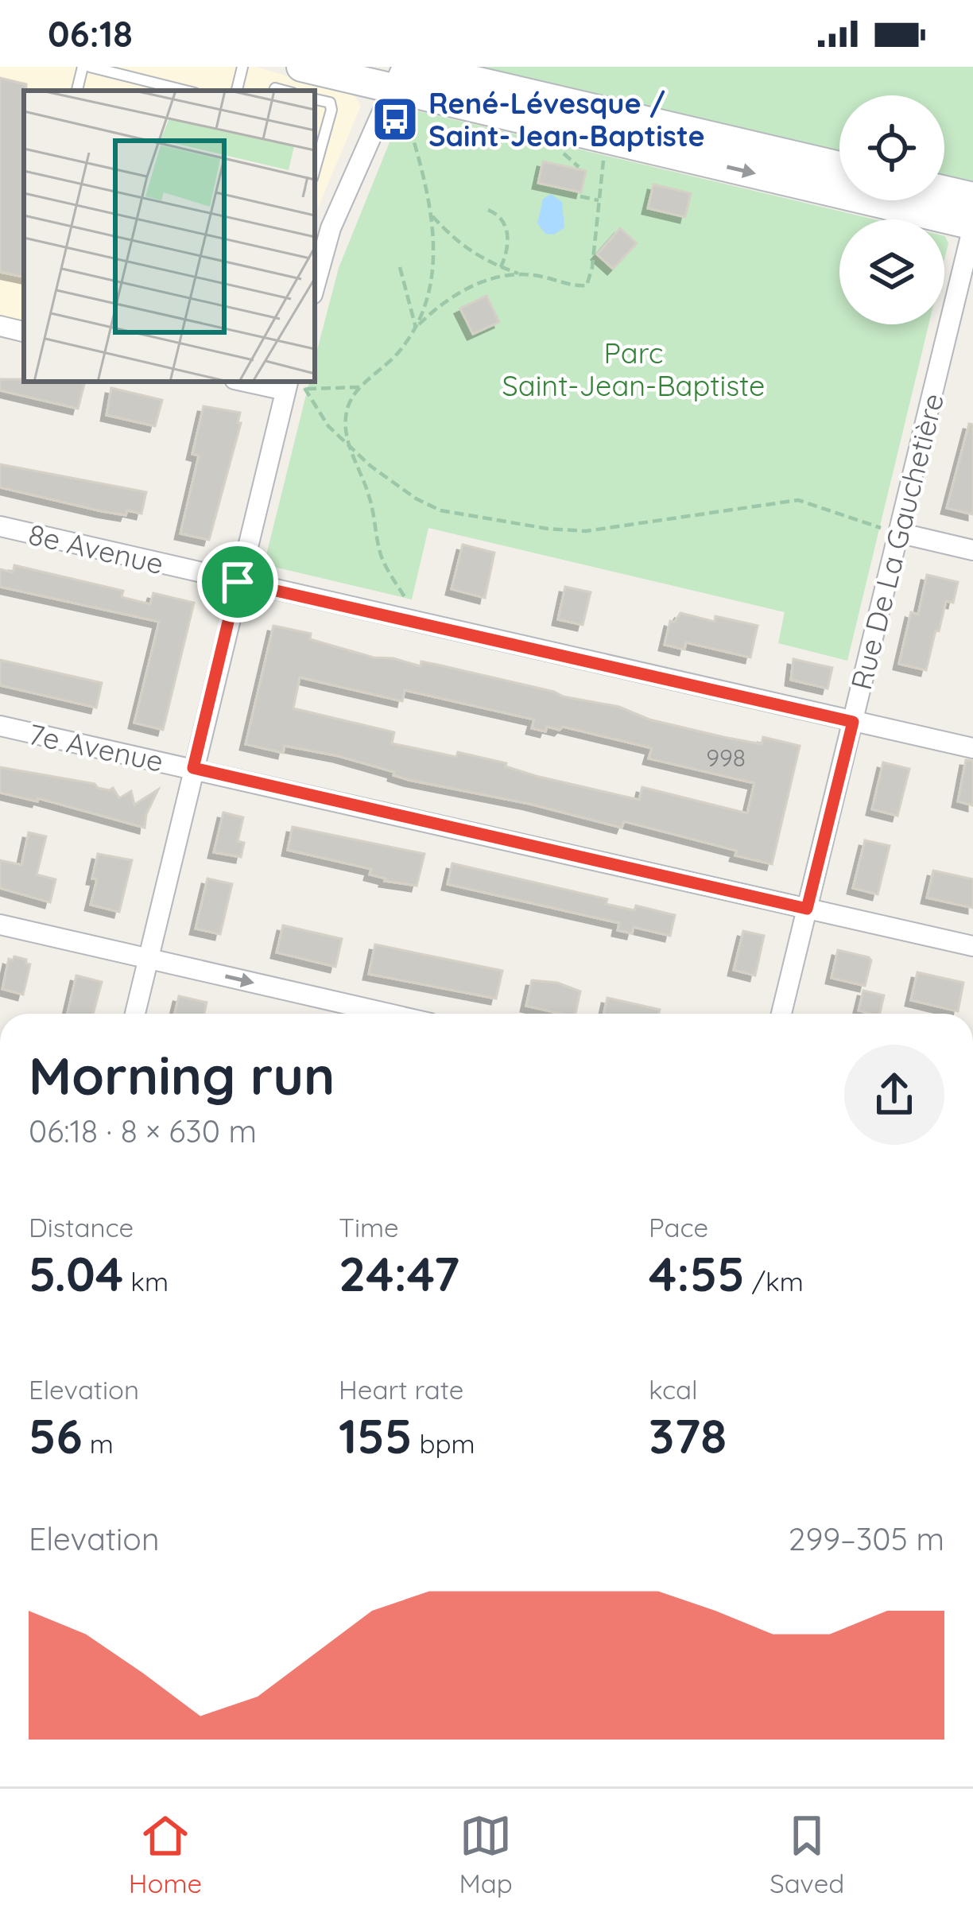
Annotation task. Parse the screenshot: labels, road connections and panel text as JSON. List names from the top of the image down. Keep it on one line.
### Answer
{"streets":{"street":["Rue De La Gauchetière","8e Avenue","7e Avenue"]},"crossings":[["Rue De La Gauchetière","8e Avenue"],["Rue De La Gauchetière","7e Avenue"]],"parks":["Parc Saint-Jean-Baptiste"],"places":{"bus stop":["René-Lévesque / Saint-Jean-Baptiste"]},"house_numbers":["998"],"page":{"status":"06:18","heading":["Morning run","06:18 · 8 × 630 m"],"stats":[["Distance","5.04 km"],["Time","24:47"],["Pace","4:55 /km"],["Elevation","56 m"],["Heart rate","155 bpm"],["kcal","378"]],"chart":["Elevation","299–305 m"],"tabs":["Home","Map","Saved"]}}
